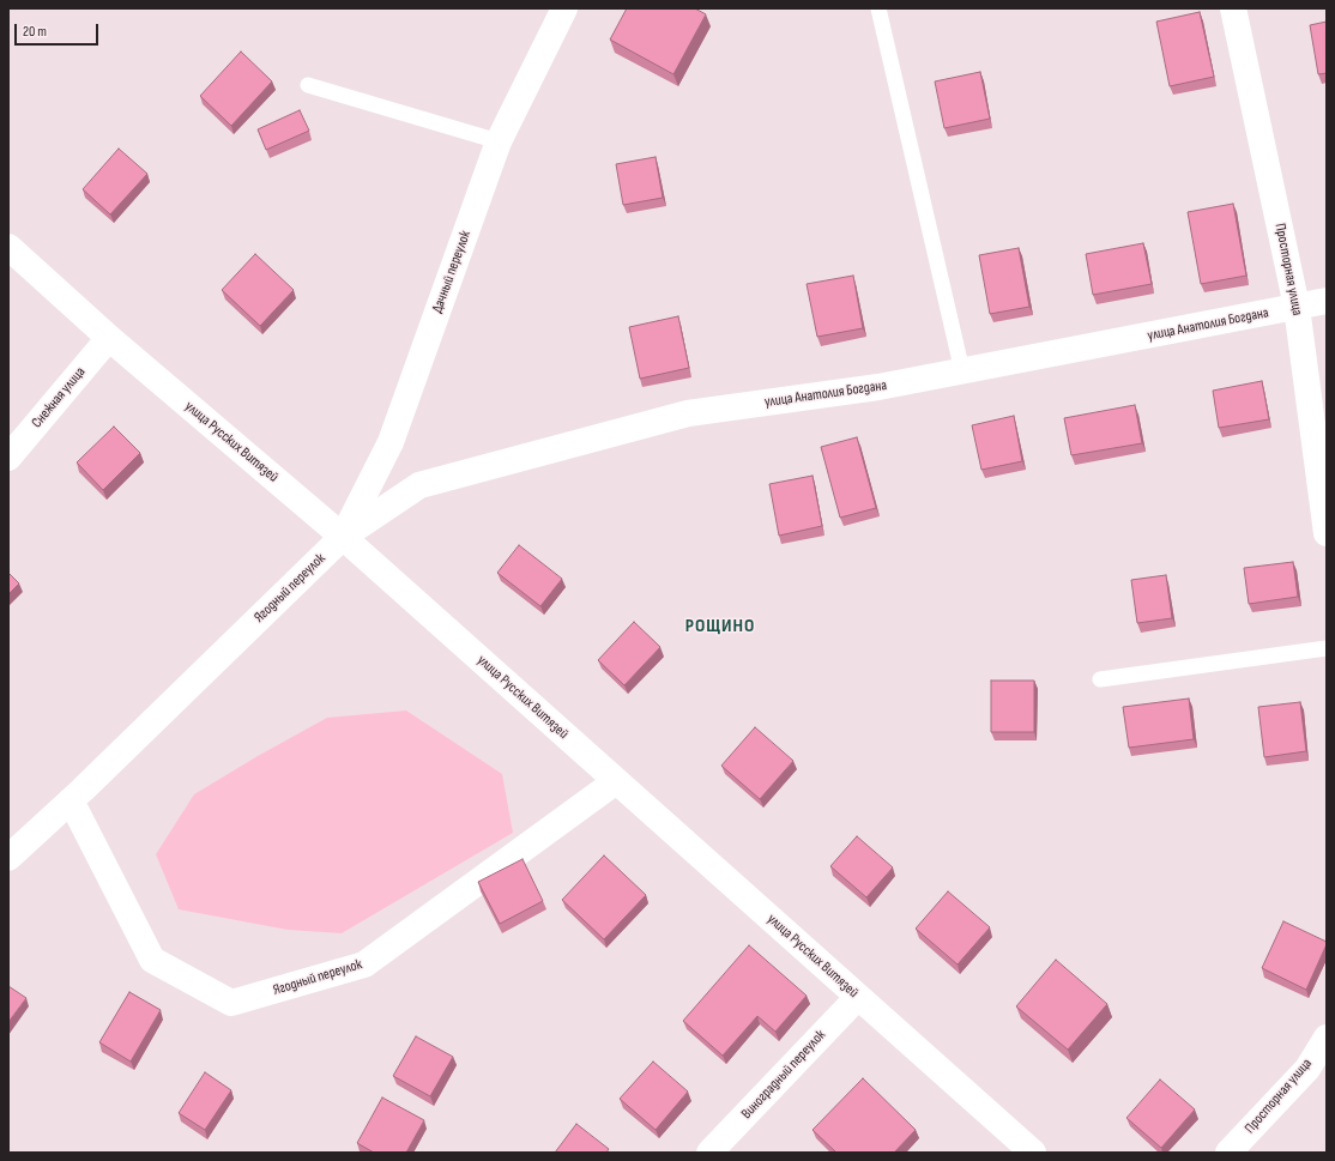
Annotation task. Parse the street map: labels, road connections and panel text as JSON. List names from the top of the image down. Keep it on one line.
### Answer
{"streets":{"street":["Просторная улица","Дачный переулок","улица Анатолия Богдана","Снежная улица","улица Русских Витязей","Ягодный переулок","Виноградный переулок"]},"crossings":[["Просторная улица","улица Анатолия Богдана"],["Дачный переулок","улица Анатолия Богдана"],["Дачный переулок","улица Русских Витязей"],["Дачный переулок","Ягодный переулок"],["улица Анатолия Богдана","улица Русских Витязей"],["улица Анатолия Богдана","Ягодный переулок"],["Снежная улица","улица Русских Витязей"],["улица Русских Витязей","Ягодный переулок"],["улица Русских Витязей","Виноградный переулок"]],"districts":["РОЩИНО"],"scale_bar":"20 m"}
